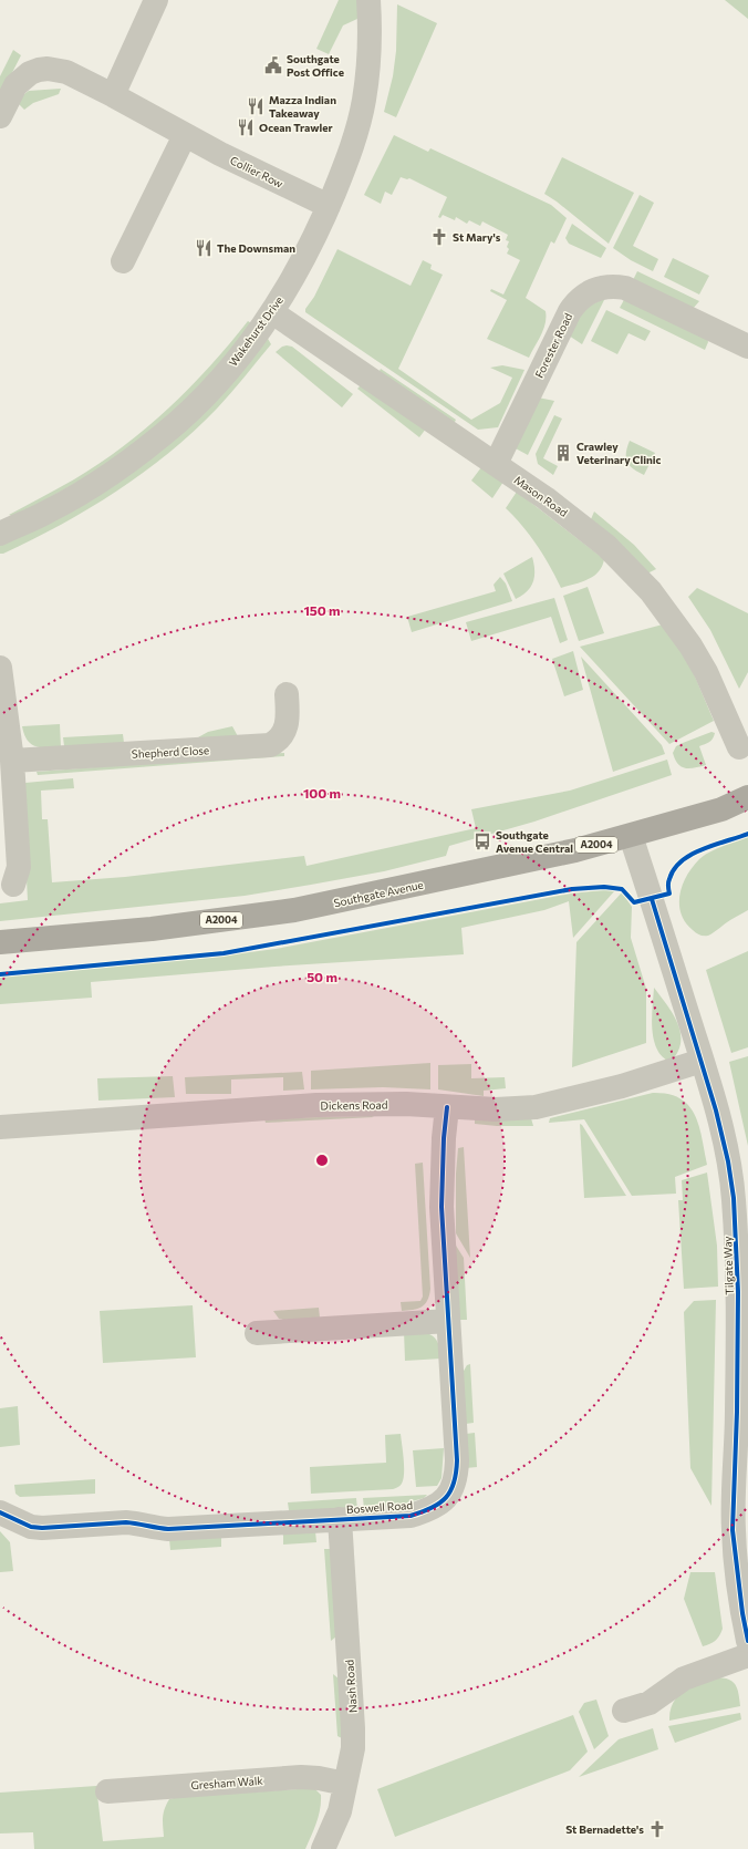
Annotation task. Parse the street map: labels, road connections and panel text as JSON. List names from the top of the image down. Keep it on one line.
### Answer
{"streets":{"main road":["A2004","Southgate Avenue"],"street":["Collier Row","Wakehurst Drive","Forester Road","Mason Road","Shepherd Close","Dickens Road","Tilgate Way","Boswell Road","Nash Road","Gresham Walk"]},"crossings":[["Collier Row","Wakehurst Drive"],["Wakehurst Drive","Mason Road"],["Forester Road","Mason Road"],["Southgate Avenue","Tilgate Way"],["Dickens Road","Tilgate Way"],["Dickens Road","Boswell Road"],["Boswell Road","Nash Road"],["Nash Road","Gresham Walk"]],"places":{"public building":["Southgate Post Office"],"restaurant":["Mazza Indian Takeaway","Ocean Trawler","The Downsman"],"church":["St Mary's","St Bernadette's"],"building":["Crawley Veterinary Clinic"],"bus stop":["Southgate Avenue Central"]},"rings":["150 m","100 m","50 m"]}
